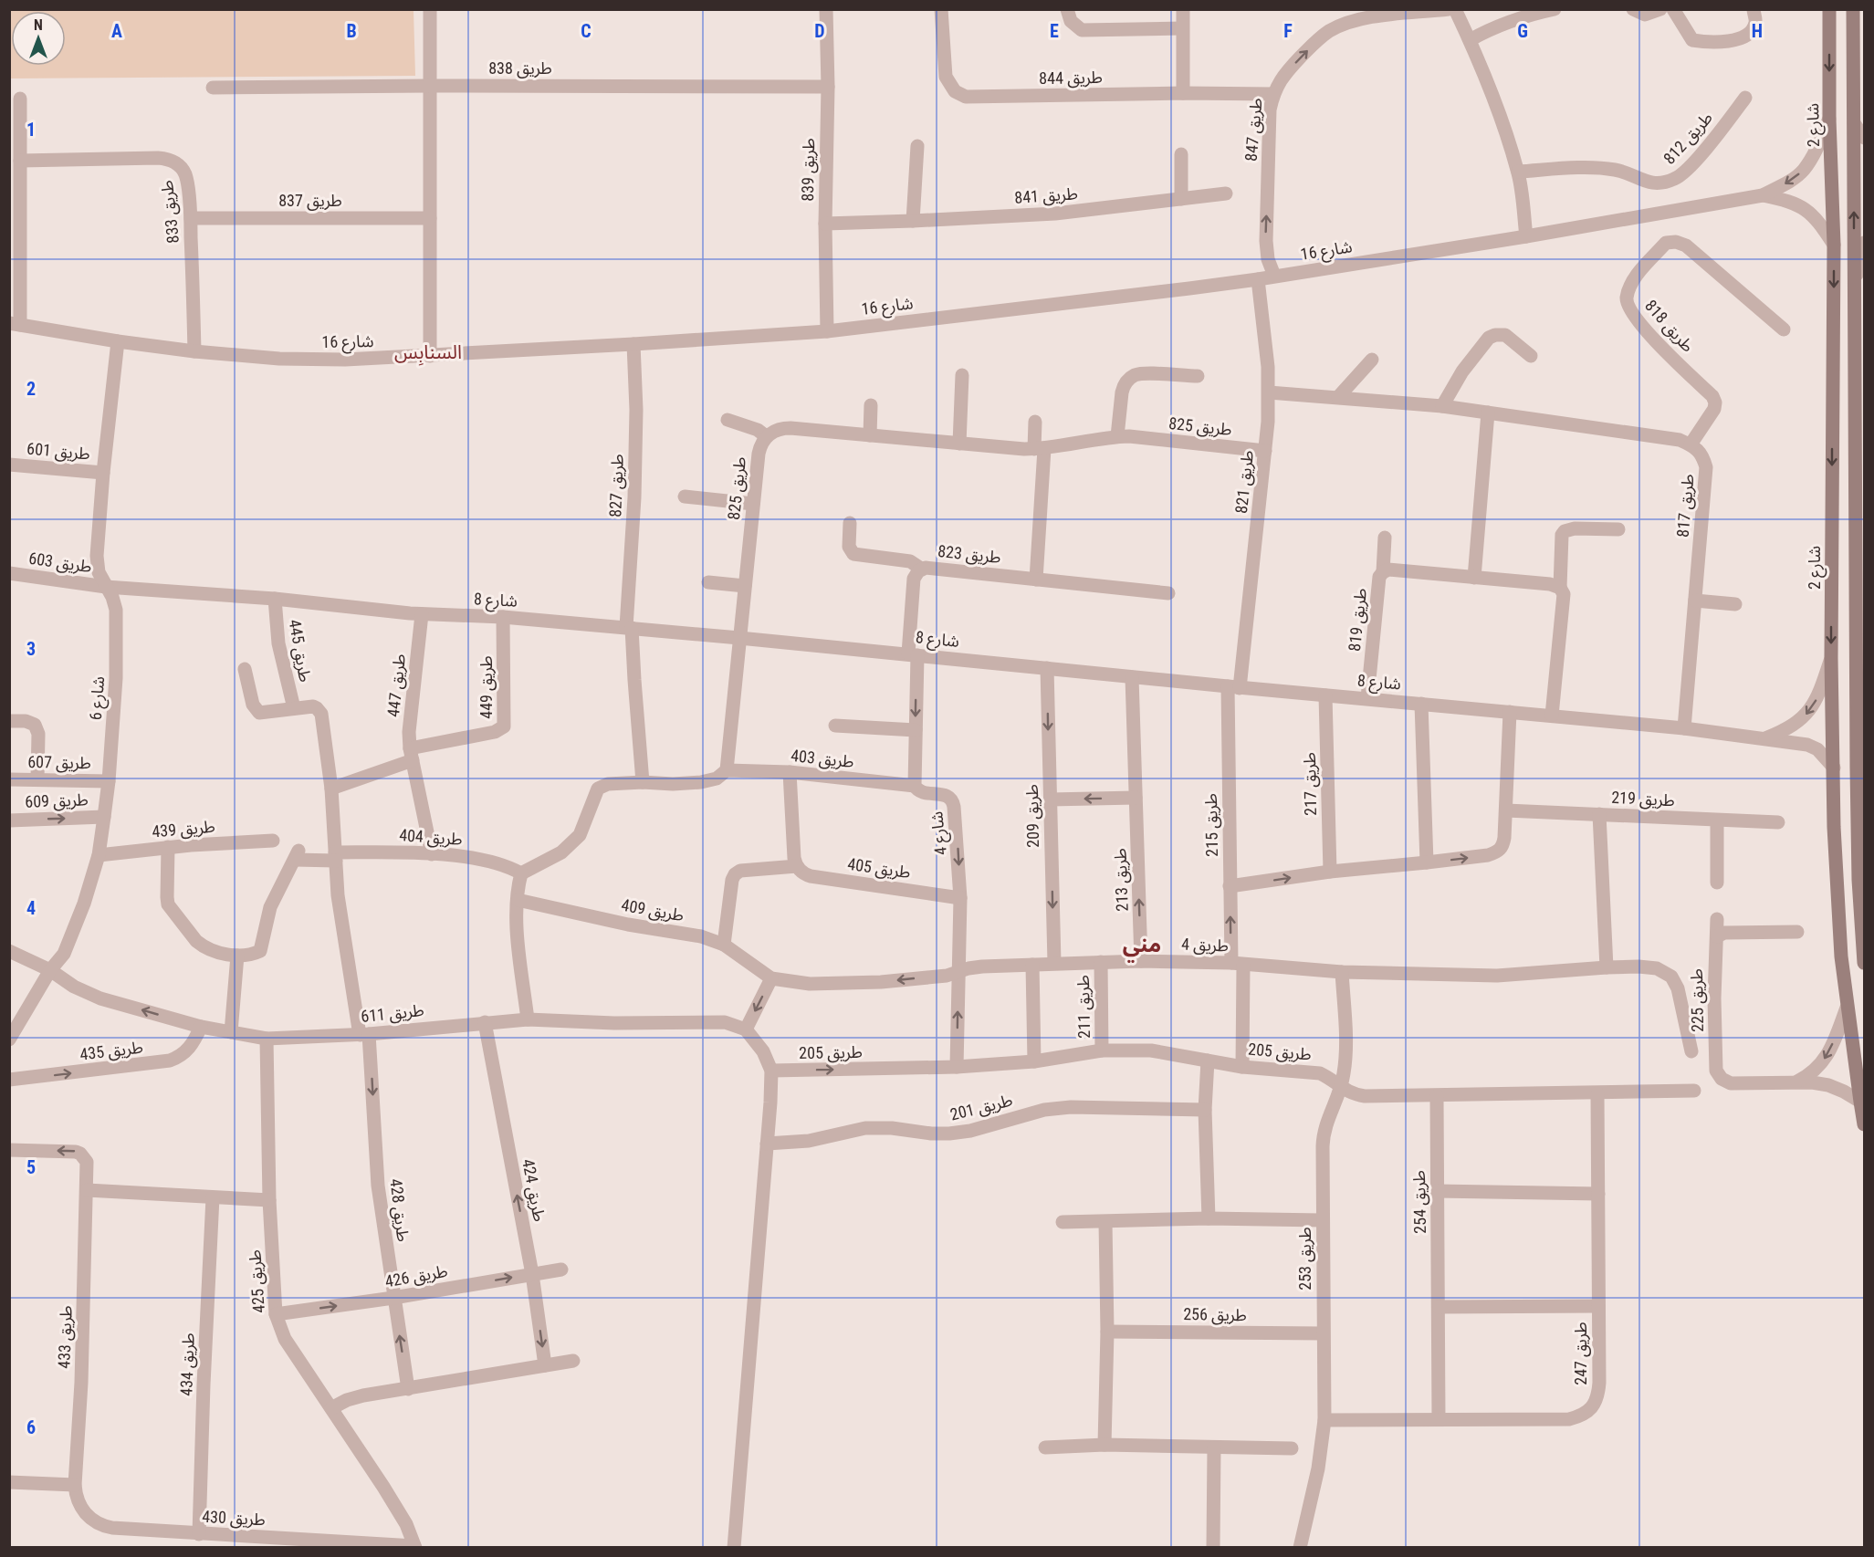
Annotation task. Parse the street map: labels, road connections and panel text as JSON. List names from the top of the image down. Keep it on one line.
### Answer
{"streets":{"main road":["شارع 2"],"street":["طريق 838","طريق 844","طريق 847","طريق 812","طريق 839","طريق 841","طريق 837","طريق 833","شارع 16","طريق 818","طريق 825","طريق 601","طريق 821","طريق 827","طريق 817","طريق 823","طريق 603","شارع 8","طريق 819","طريق 445","طريق 447","طريق 449","شارع 6","طريق 403","طريق 607","طريق 217","طريق 219","طريق 609","طريق 209","طريق 215","طريق 439","شارع 4","طريق 404","طريق 405","طريق 213","طريق 409","طريق 4","طريق 225","طريق 211","طريق 611","طريق 435","طريق 205","طريق 201","طريق 424","طريق 254","طريق 428","طريق 253","طريق 426","طريق 425","طريق 256","طريق 433","طريق 247","طريق 434","طريق 430"]},"crossings":[["طريق 838","طريق 839"],["طريق 844","طريق 847"],["شارع 2","شارع 16"],["شارع 2","شارع 8"],["طريق 847","شارع 16"],["طريق 839","طريق 841"],["طريق 839","شارع 16"],["طريق 837","طريق 833"],["طريق 833","شارع 16"],["شارع 16","طريق 821"],["شارع 16","طريق 827"],["شارع 16","شارع 6"],["طريق 818","طريق 817"],["طريق 825","طريق 821"],["طريق 825","شارع 8"],["طريق 601","شارع 6"],["طريق 821","شارع 8"],["طريق 821","طريق 215"],["طريق 827","شارع 8"],["طريق 817","شارع 8"],["طريق 823","شارع 8"],["طريق 603","شارع 8"],["طريق 603","شارع 6"],["شارع 8","طريق 819"],["شارع 8","طريق 445"],["شارع 8","طريق 447"],["شارع 8","طريق 449"],["شارع 8","شارع 6"],["شارع 8","طريق 217"],["شارع 8","طريق 209"],["شارع 8","طريق 215"],["شارع 8","طريق 213"],["طريق 445","طريق 428"],["طريق 447","طريق 449"],["طريق 447","طريق 404"],["شارع 6","طريق 607"],["شارع 6","طريق 609"],["شارع 6","طريق 439"],["شارع 6","طريق 611"],["طريق 403","شارع 4"],["طريق 403","طريق 404"],["طريق 209","طريق 4"],["طريق 215","طريق 4"],["طريق 215","طريق 205"],["شارع 4","طريق 405"],["شارع 4","طريق 4"],["طريق 404","طريق 428"],["طريق 213","طريق 4"],["طريق 409","طريق 4"],["طريق 4","طريق 211"],["طريق 4","طريق 253"],["طريق 211","طريق 205"],["طريق 611","طريق 435"],["طريق 611","طريق 424"],["طريق 611","طريق 428"],["طريق 611","طريق 425"],["طريق 205","طريق 254"],["طريق 205","طريق 253"],["طريق 205","طريق 247"],["طريق 424","طريق 426"],["طريق 254","طريق 247"],["طريق 428","طريق 426"],["طريق 253","طريق 256"],["طريق 253","طريق 247"],["طريق 426","طريق 425"],["طريق 425","طريق 430"],["طريق 433","طريق 430"],["طريق 434","طريق 430"]],"one_way":["طريق 847","طريق 609","طريق 209","شارع 4","طريق 213","طريق 435"],"districts":["السنابِس","مني"],"north":"top","grid":{"columns":["A","B","C","D","E","F","G","H"],"rows":["1","2","3","4","5","6"]}}
